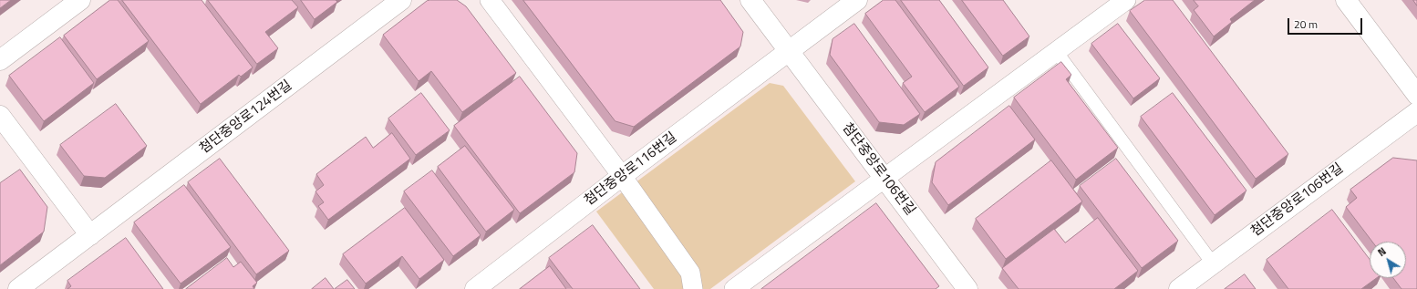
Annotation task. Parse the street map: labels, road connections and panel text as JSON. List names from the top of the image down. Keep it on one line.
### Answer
{"streets":{"street":["첨단중앙로124번길","첨단중앙로116번길","첨단중앙로106번길"]},"crossings":[["첨단중앙로116번길","첨단중앙로106번길"]],"scale_bar":"20 m","north":"top left"}
